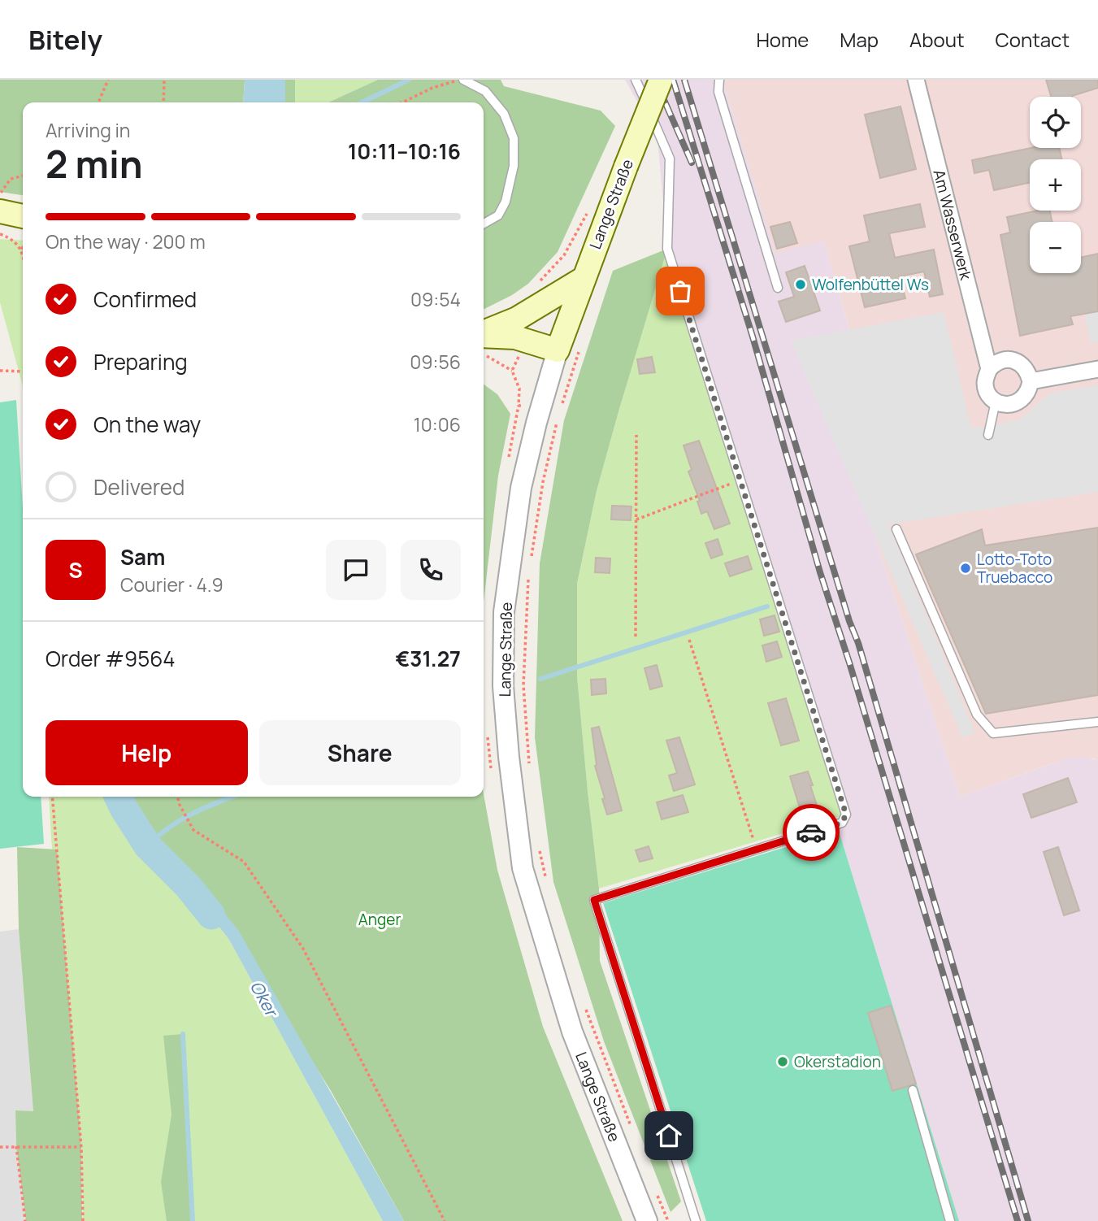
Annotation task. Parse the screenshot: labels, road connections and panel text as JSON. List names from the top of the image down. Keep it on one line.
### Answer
{"streets":{"main road":["Lange Straße"],"street":["Am Wasserwerk"]},"water":["Oker"],"parks":["Anger"],"places":["Wolfenbüttel Ws","Lotto-Toto Truebacco","Okerstadion"],"page":{"header":"Bitely","nav":["Home","Map","About","Contact"],"map_buttons":["+","−"],"heading":["2 min","Arriving in","10:11–10:16"],"panel":["Sam","Courier · 4.9","Order #9564","€31.27"],"bar":"On the way · 200 m","list":[["Confirmed","09:54"],["Preparing","09:56"],["On the way","10:06"],"Delivered"],"round":"S","buttons":["Help","Share"]}}
